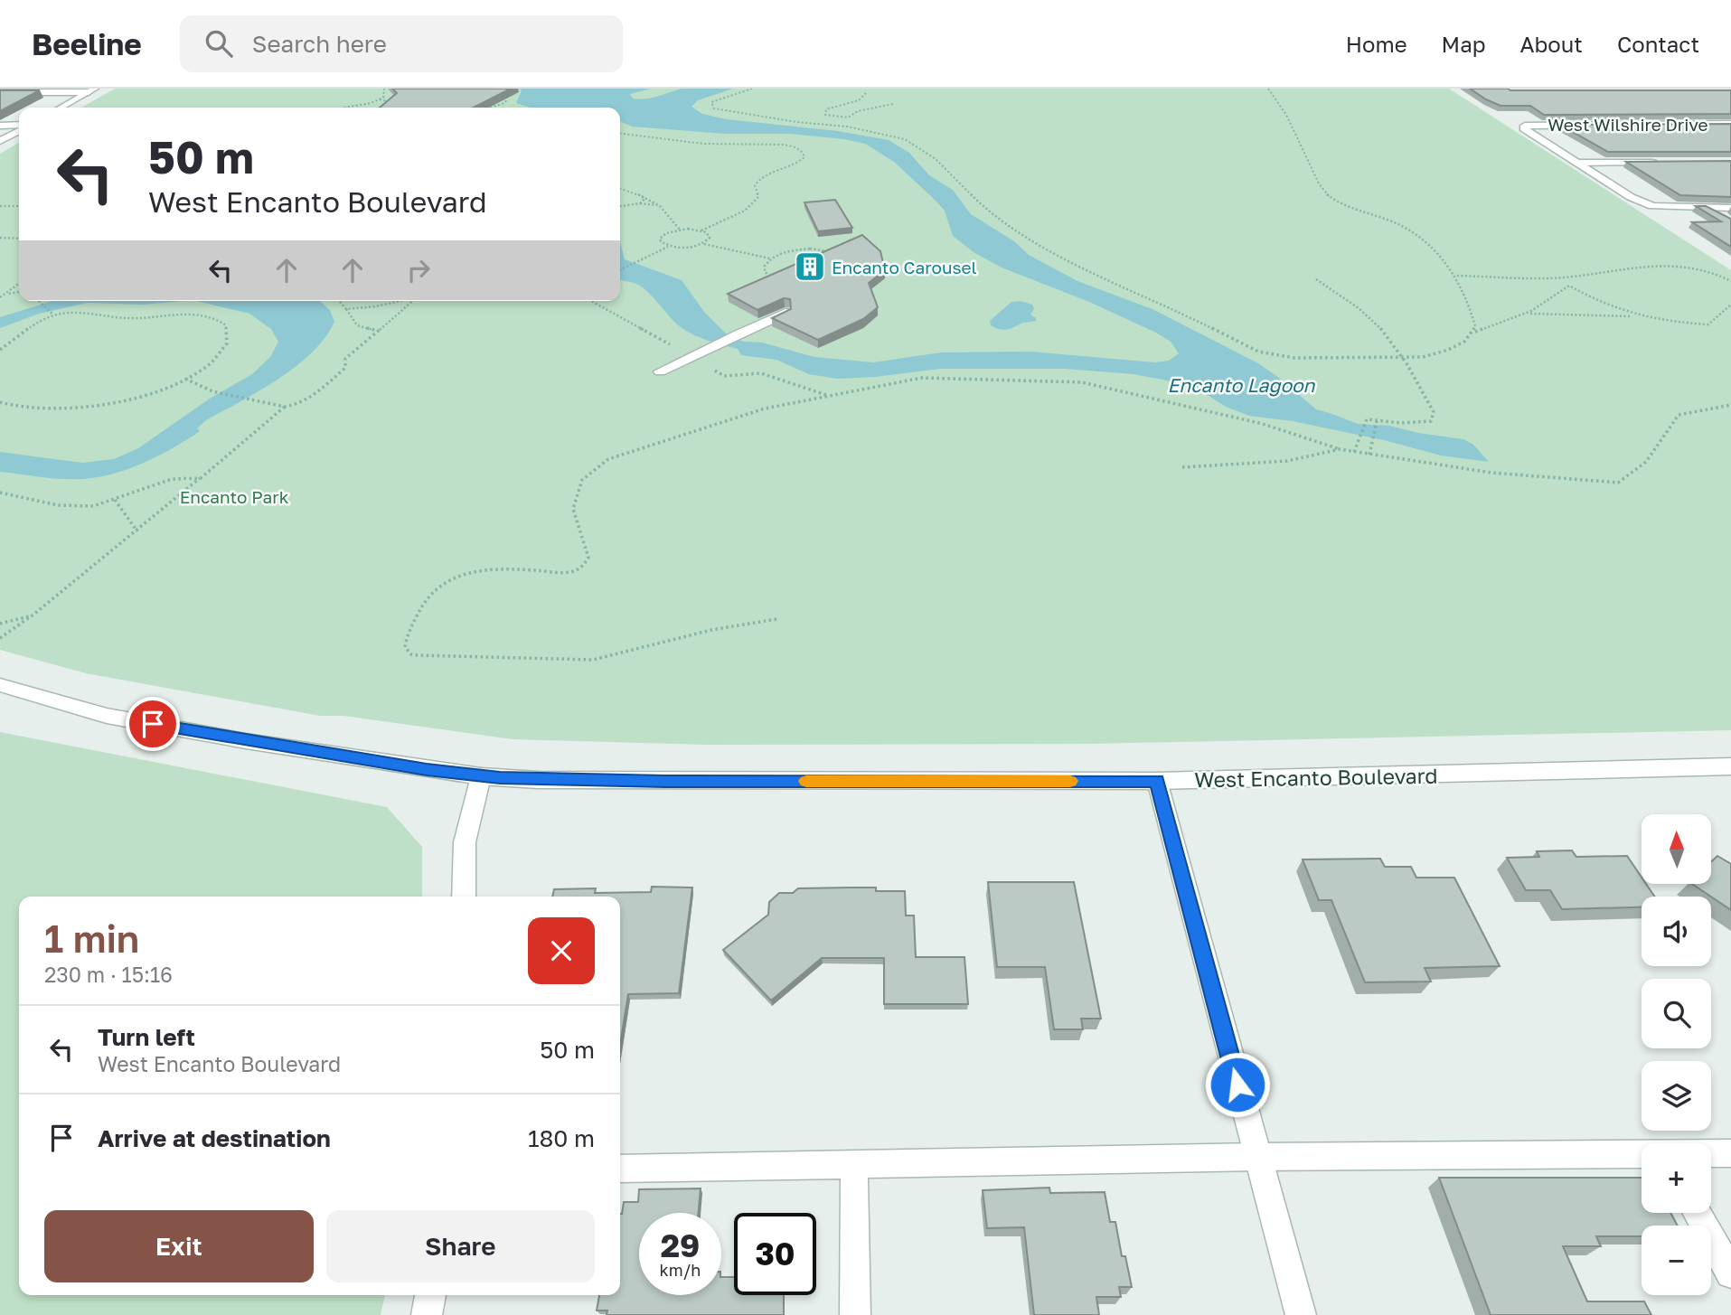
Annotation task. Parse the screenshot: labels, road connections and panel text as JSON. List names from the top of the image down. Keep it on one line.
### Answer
{"streets":{"street":["West Wilshire Drive","West Encanto Boulevard"]},"water":["Encanto Lagoon"],"parks":["Encanto Park"],"places":{"building":["Encanto Carousel"]},"north":"top","page":{"header":"Beeline","search":"Search here","nav":["Home","Map","About","Contact"],"turn":["50 m","West Encanto Boulevard"],"map_buttons":["+","−"],"heading":["1 min","230 m · 15:16"],"list":[{"name":"Turn left","note":"West Encanto Boulevard","value":"50 m"},{"name":"Arrive at destination","value":"180 m"}],"buttons":["Exit","Share"],"speed":"29 km/h","limit":"30"}}
